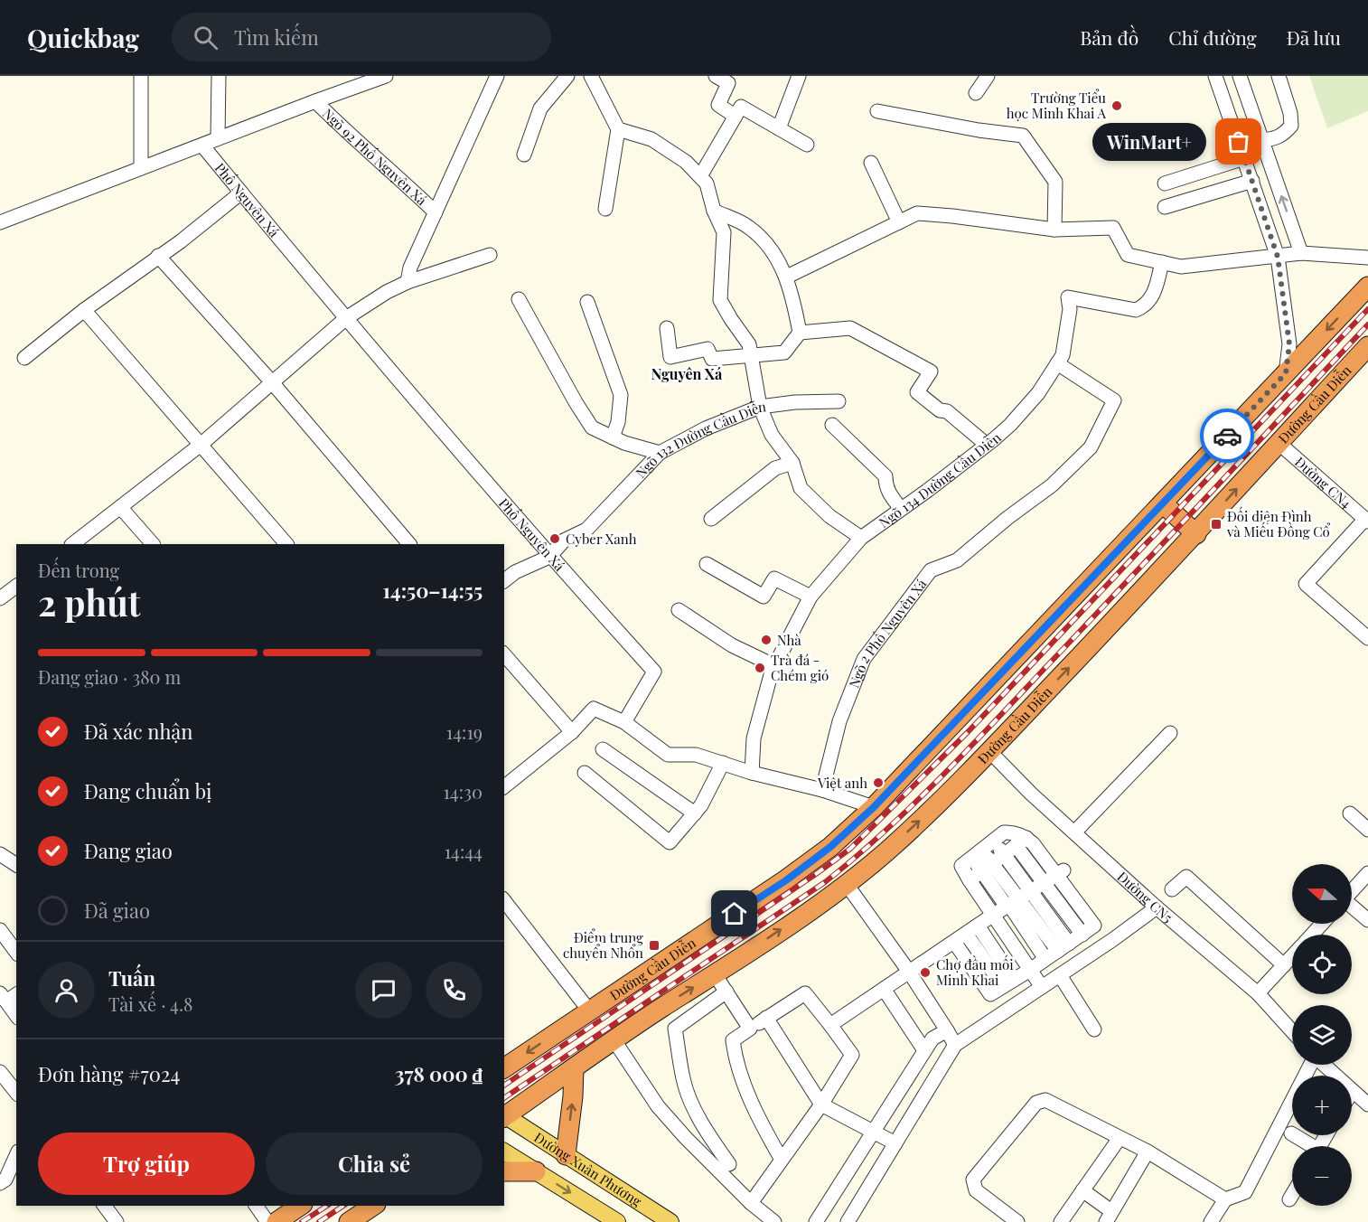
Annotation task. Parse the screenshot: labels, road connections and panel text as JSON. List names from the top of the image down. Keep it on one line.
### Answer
{"streets":{"highway":["Đường Cầu Diễn"],"main road":["Đường Xuân Phương"],"street":["Ngõ 92 Phố Nguyên Xá","Phố Nguyên Xá","Ngõ 132 Đường Cầu Diễn","Ngõ 134 Đường Cầu Diễn","Đường CN4","Ngõ 2 Phố Nguyên Xá","Đường CN5"]},"crossings":[["Phố Nguyên Xá","Ngõ 132 Đường Cầu Diễn"],["Đường Cầu Diễn","Đường CN4"],["Đường Cầu Diễn","Đường CN5"],["Đường Cầu Diễn","Đường Xuân Phương"],["Ngõ 134 Đường Cầu Diễn","Ngõ 2 Phố Nguyên Xá"]],"districts":["Nguyên Xá"],"places":{"other":["Trường Tiểu học Minh Khai A","WinMart+","Cyber Xanh","Nhà","Trà đá - Chém gió","Việt anh","Chợ đầu mối Minh Khai"],"transit":["Đối diện Đình và Miếu Đồng Cổ","Điểm trung chuyển Nhổn"]},"north":"left","page":{"header":"Quickbag","search":"Tìm kiếm","nav":["Bản đồ","Chỉ đường","Đã lưu"],"bubble":"WinMart+","heading":["2 phút","Đến trong","14:50–14:55"],"panel":["Tuấn","Tài xế · 4.8","Đơn hàng #7024","378 000 ₫"],"bar":"Đang giao · 380 m","list":[["Đã xác nhận","14:19"],["Đang chuẩn bị","14:30"],["Đang giao","14:44"],"Đã giao"],"map_buttons":["+","−"],"buttons":["Trợ giúp","Chia sẻ"]}}
